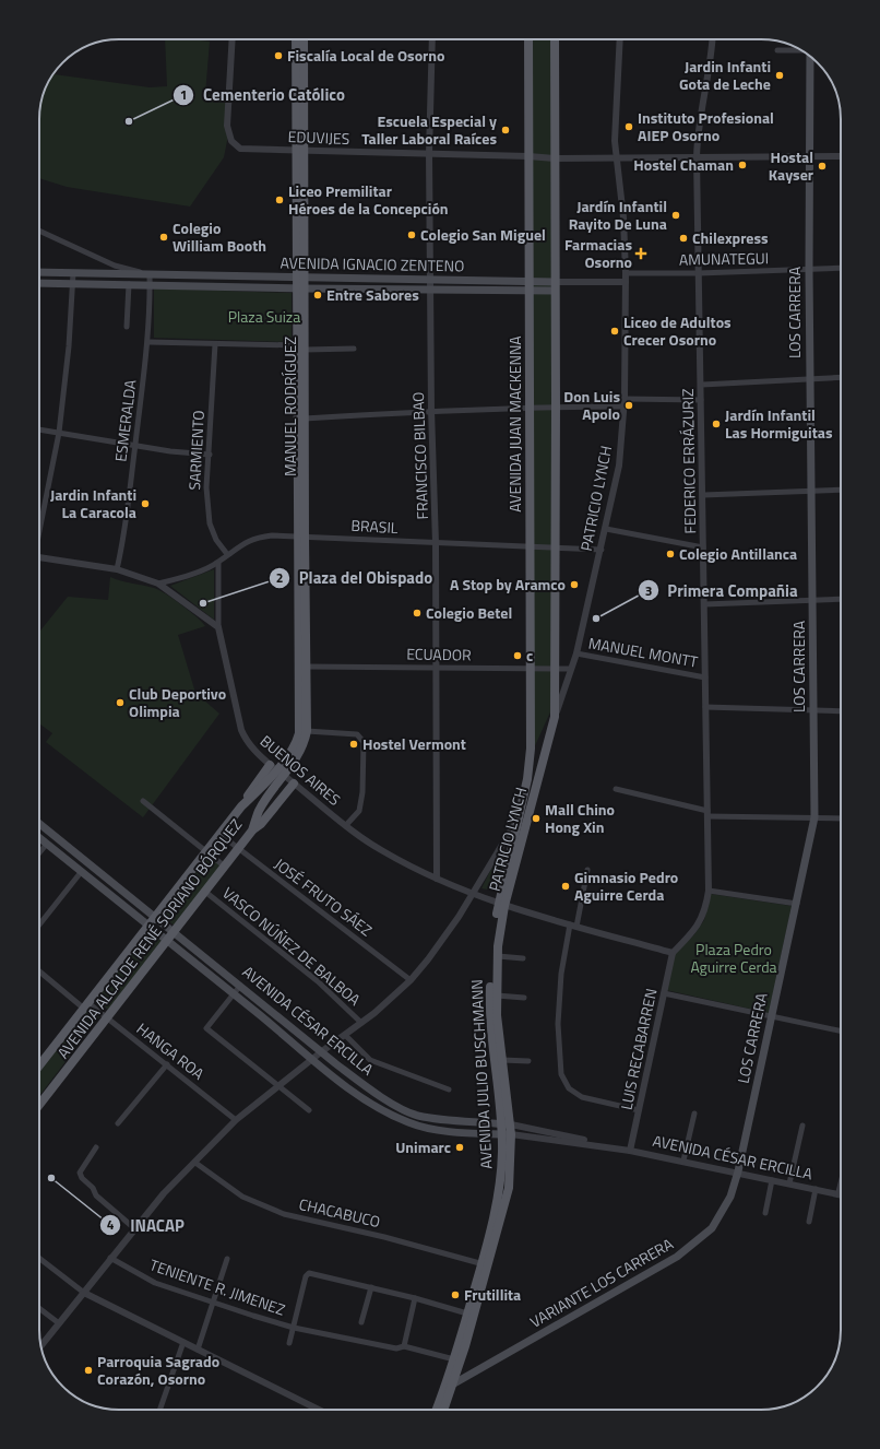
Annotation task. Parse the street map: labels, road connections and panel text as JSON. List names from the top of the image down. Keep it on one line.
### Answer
{"streets":{"main road":["AVENIDA IGNACIO ZENTENO","LOS CARRERA","MANUEL RODRÍGUEZ","AVENIDA JUAN MACKENNA","PATRICIO LYNCH","AVENIDA ALCALDE RENÉ SORIANO BÓRQUEZ","AVENIDA CÉSAR ERCILLA","AVENIDA JULIO BUSCHMANN","VARIANTE LOS CARRERA"],"street":["EDUVIJES","AMUNATEGUI","ESMERALDA","SARMIENTO","FRANCISCO BILBAO","FEDERICO ERRÁZURIZ","BRASIL","MANUEL MONTT","ECUADOR","BUENOS AIRES","JOSÉ FRUTO SÁEZ","VASCO NÚÑEZ DE BALBOA","LUIS RECABARREN","HANGA ROA","CHACABUCO","TENIENTE R. JIMENEZ"]},"crossings":[["EDUVIJES","LOS CARRERA"],["EDUVIJES","MANUEL RODRÍGUEZ"],["EDUVIJES","AVENIDA JUAN MACKENNA"],["EDUVIJES","FRANCISCO BILBAO"],["EDUVIJES","FEDERICO ERRÁZURIZ"],["EDUVIJES","PATRICIO LYNCH"],["AMUNATEGUI","LOS CARRERA"],["AMUNATEGUI","FEDERICO ERRÁZURIZ"],["AMUNATEGUI","PATRICIO LYNCH"],["AVENIDA IGNACIO ZENTENO","MANUEL RODRÍGUEZ"],["AVENIDA IGNACIO ZENTENO","ESMERALDA"],["AVENIDA IGNACIO ZENTENO","AVENIDA JUAN MACKENNA"],["AVENIDA IGNACIO ZENTENO","FRANCISCO BILBAO"],["LOS CARRERA","AVENIDA CÉSAR ERCILLA"],["LOS CARRERA","VARIANTE LOS CARRERA"],["MANUEL RODRÍGUEZ","BRASIL"],["MANUEL RODRÍGUEZ","ECUADOR"],["MANUEL RODRÍGUEZ","BUENOS AIRES"],["MANUEL RODRÍGUEZ","AVENIDA ALCALDE RENÉ SORIANO BÓRQUEZ"],["AVENIDA JUAN MACKENNA","PATRICIO LYNCH"],["AVENIDA JUAN MACKENNA","BRASIL"],["AVENIDA JUAN MACKENNA","ECUADOR"],["AVENIDA JUAN MACKENNA","BUENOS AIRES"],["AVENIDA JUAN MACKENNA","JOSÉ FRUTO SÁEZ"],["AVENIDA JUAN MACKENNA","VASCO NÚÑEZ DE BALBOA"],["AVENIDA JUAN MACKENNA","AVENIDA CÉSAR ERCILLA"],["AVENIDA JUAN MACKENNA","HANGA ROA"],["AVENIDA JUAN MACKENNA","AVENIDA JULIO BUSCHMANN"],["AVENIDA JUAN MACKENNA","CHACABUCO"],["AVENIDA JUAN MACKENNA","TENIENTE R. JIMENEZ"],["SARMIENTO","BRASIL"],["FRANCISCO BILBAO","BRASIL"],["FRANCISCO BILBAO","ECUADOR"],["FRANCISCO BILBAO","BUENOS AIRES"],["FEDERICO ERRÁZURIZ","MANUEL MONTT"],["FEDERICO ERRÁZURIZ","BUENOS AIRES"],["FEDERICO ERRÁZURIZ","LUIS RECABARREN"],["PATRICIO LYNCH","BRASIL"],["PATRICIO LYNCH","MANUEL MONTT"],["PATRICIO LYNCH","ECUADOR"],["PATRICIO LYNCH","BUENOS AIRES"],["PATRICIO LYNCH","AVENIDA JULIO BUSCHMANN"],["BRASIL","BUENOS AIRES"],["BUENOS AIRES","AVENIDA ALCALDE RENÉ SORIANO BÓRQUEZ"],["BUENOS AIRES","LUIS RECABARREN"],["BUENOS AIRES","AVENIDA JULIO BUSCHMANN"],["JOSÉ FRUTO SÁEZ","AVENIDA ALCALDE RENÉ SORIANO BÓRQUEZ"],["AVENIDA ALCALDE RENÉ SORIANO BÓRQUEZ","VASCO NÚÑEZ DE BALBOA"],["AVENIDA ALCALDE RENÉ SORIANO BÓRQUEZ","AVENIDA CÉSAR ERCILLA"],["AVENIDA ALCALDE RENÉ SORIANO BÓRQUEZ","HANGA ROA"],["AVENIDA CÉSAR ERCILLA","LUIS RECABARREN"],["AVENIDA CÉSAR ERCILLA","AVENIDA JULIO BUSCHMANN"],["AVENIDA CÉSAR ERCILLA","VARIANTE LOS CARRERA"],["AVENIDA JULIO BUSCHMANN","CHACABUCO"],["AVENIDA JULIO BUSCHMANN","VARIANTE LOS CARRERA"],["AVENIDA JULIO BUSCHMANN","TENIENTE R. JIMENEZ"]],"parks":["Plaza Suiza","Plaza Pedro Aguirre Cerda"],"places":{"other":["Fiscalía Local de Osorno","Jardin Infanti Gota de Leche","Cementerio Católico","Instituto Profesional AIEP Osorno","Escuela Especial y Taller Laboral Raíces","Hostel Chaman","Hostal Kayser","Liceo Premilitar Héroes de la Concepción","Jardín Infantil Rayito De Luna","Colegio San Miguel","Colegio William Booth","Chilexpress","Entre Sabores","Liceo de Adultos Crecer Osorno","Don Luis Apolo","Jardín Infantil Las Hormiguitas","Jardin Infanti La Caracola","Colegio Antillanca","A Stop by Aramco","Plaza del Obispado","Colegio Betel","Primera Compañia","c","Club Deportivo Olimpia","Hostel Vermont","Mall Chino Hong Xin","Gimnasio Pedro Aguirre Cerda","Unimarc","INACAP","Frutillita","Parroquia Sagrado Corazón, Osorno"],"health":["Farmacias Osorno"]}}
